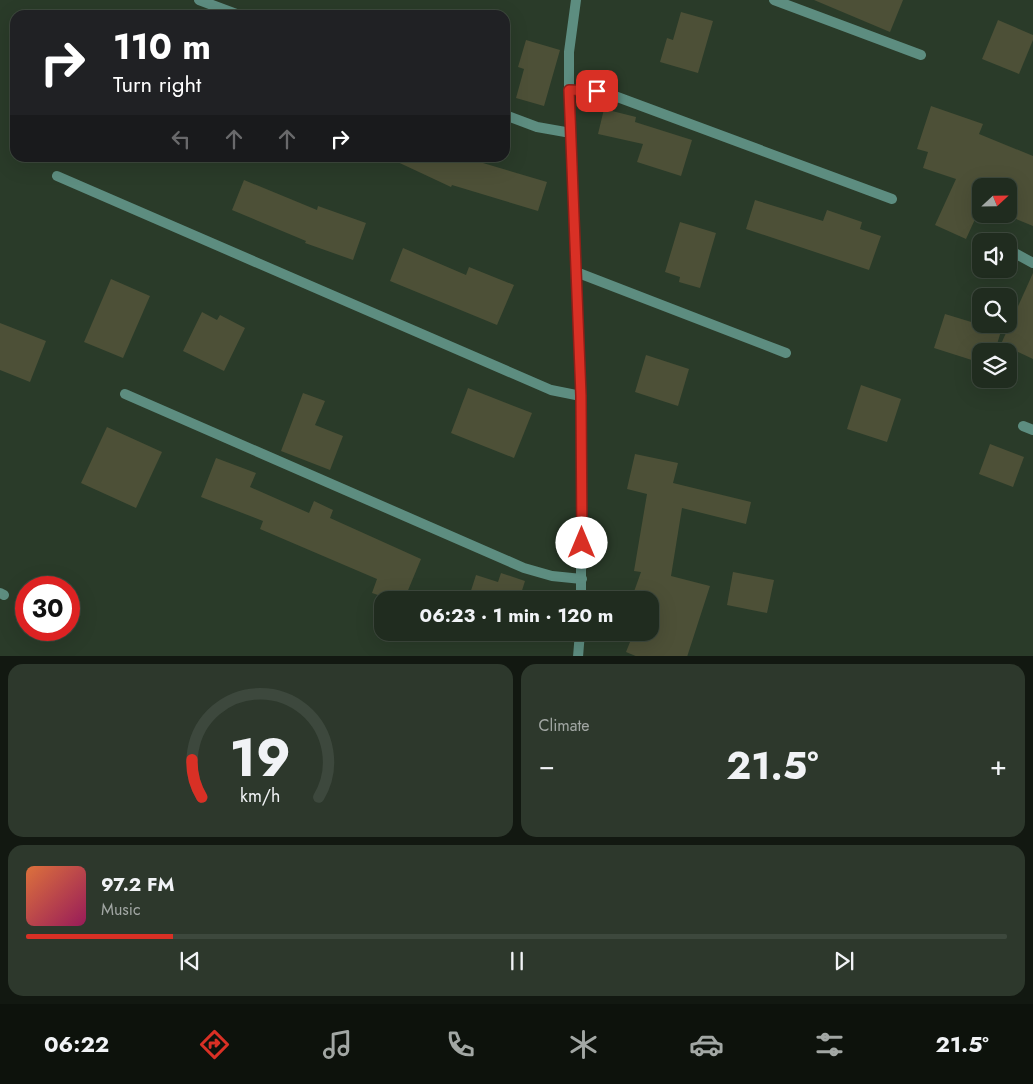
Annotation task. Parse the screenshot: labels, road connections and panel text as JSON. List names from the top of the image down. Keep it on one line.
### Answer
{"north":"right","page":{"turn":["110 m","Turn right"],"limit":"30","trip":"06:23 · 1 min · 120 m","tile":"Climate","heat":["−","21.5°","+"],"song":["97.2 FM","Music"],"tabs":["06:22","21.5°"],"gauge":["19","km/h"]}}
